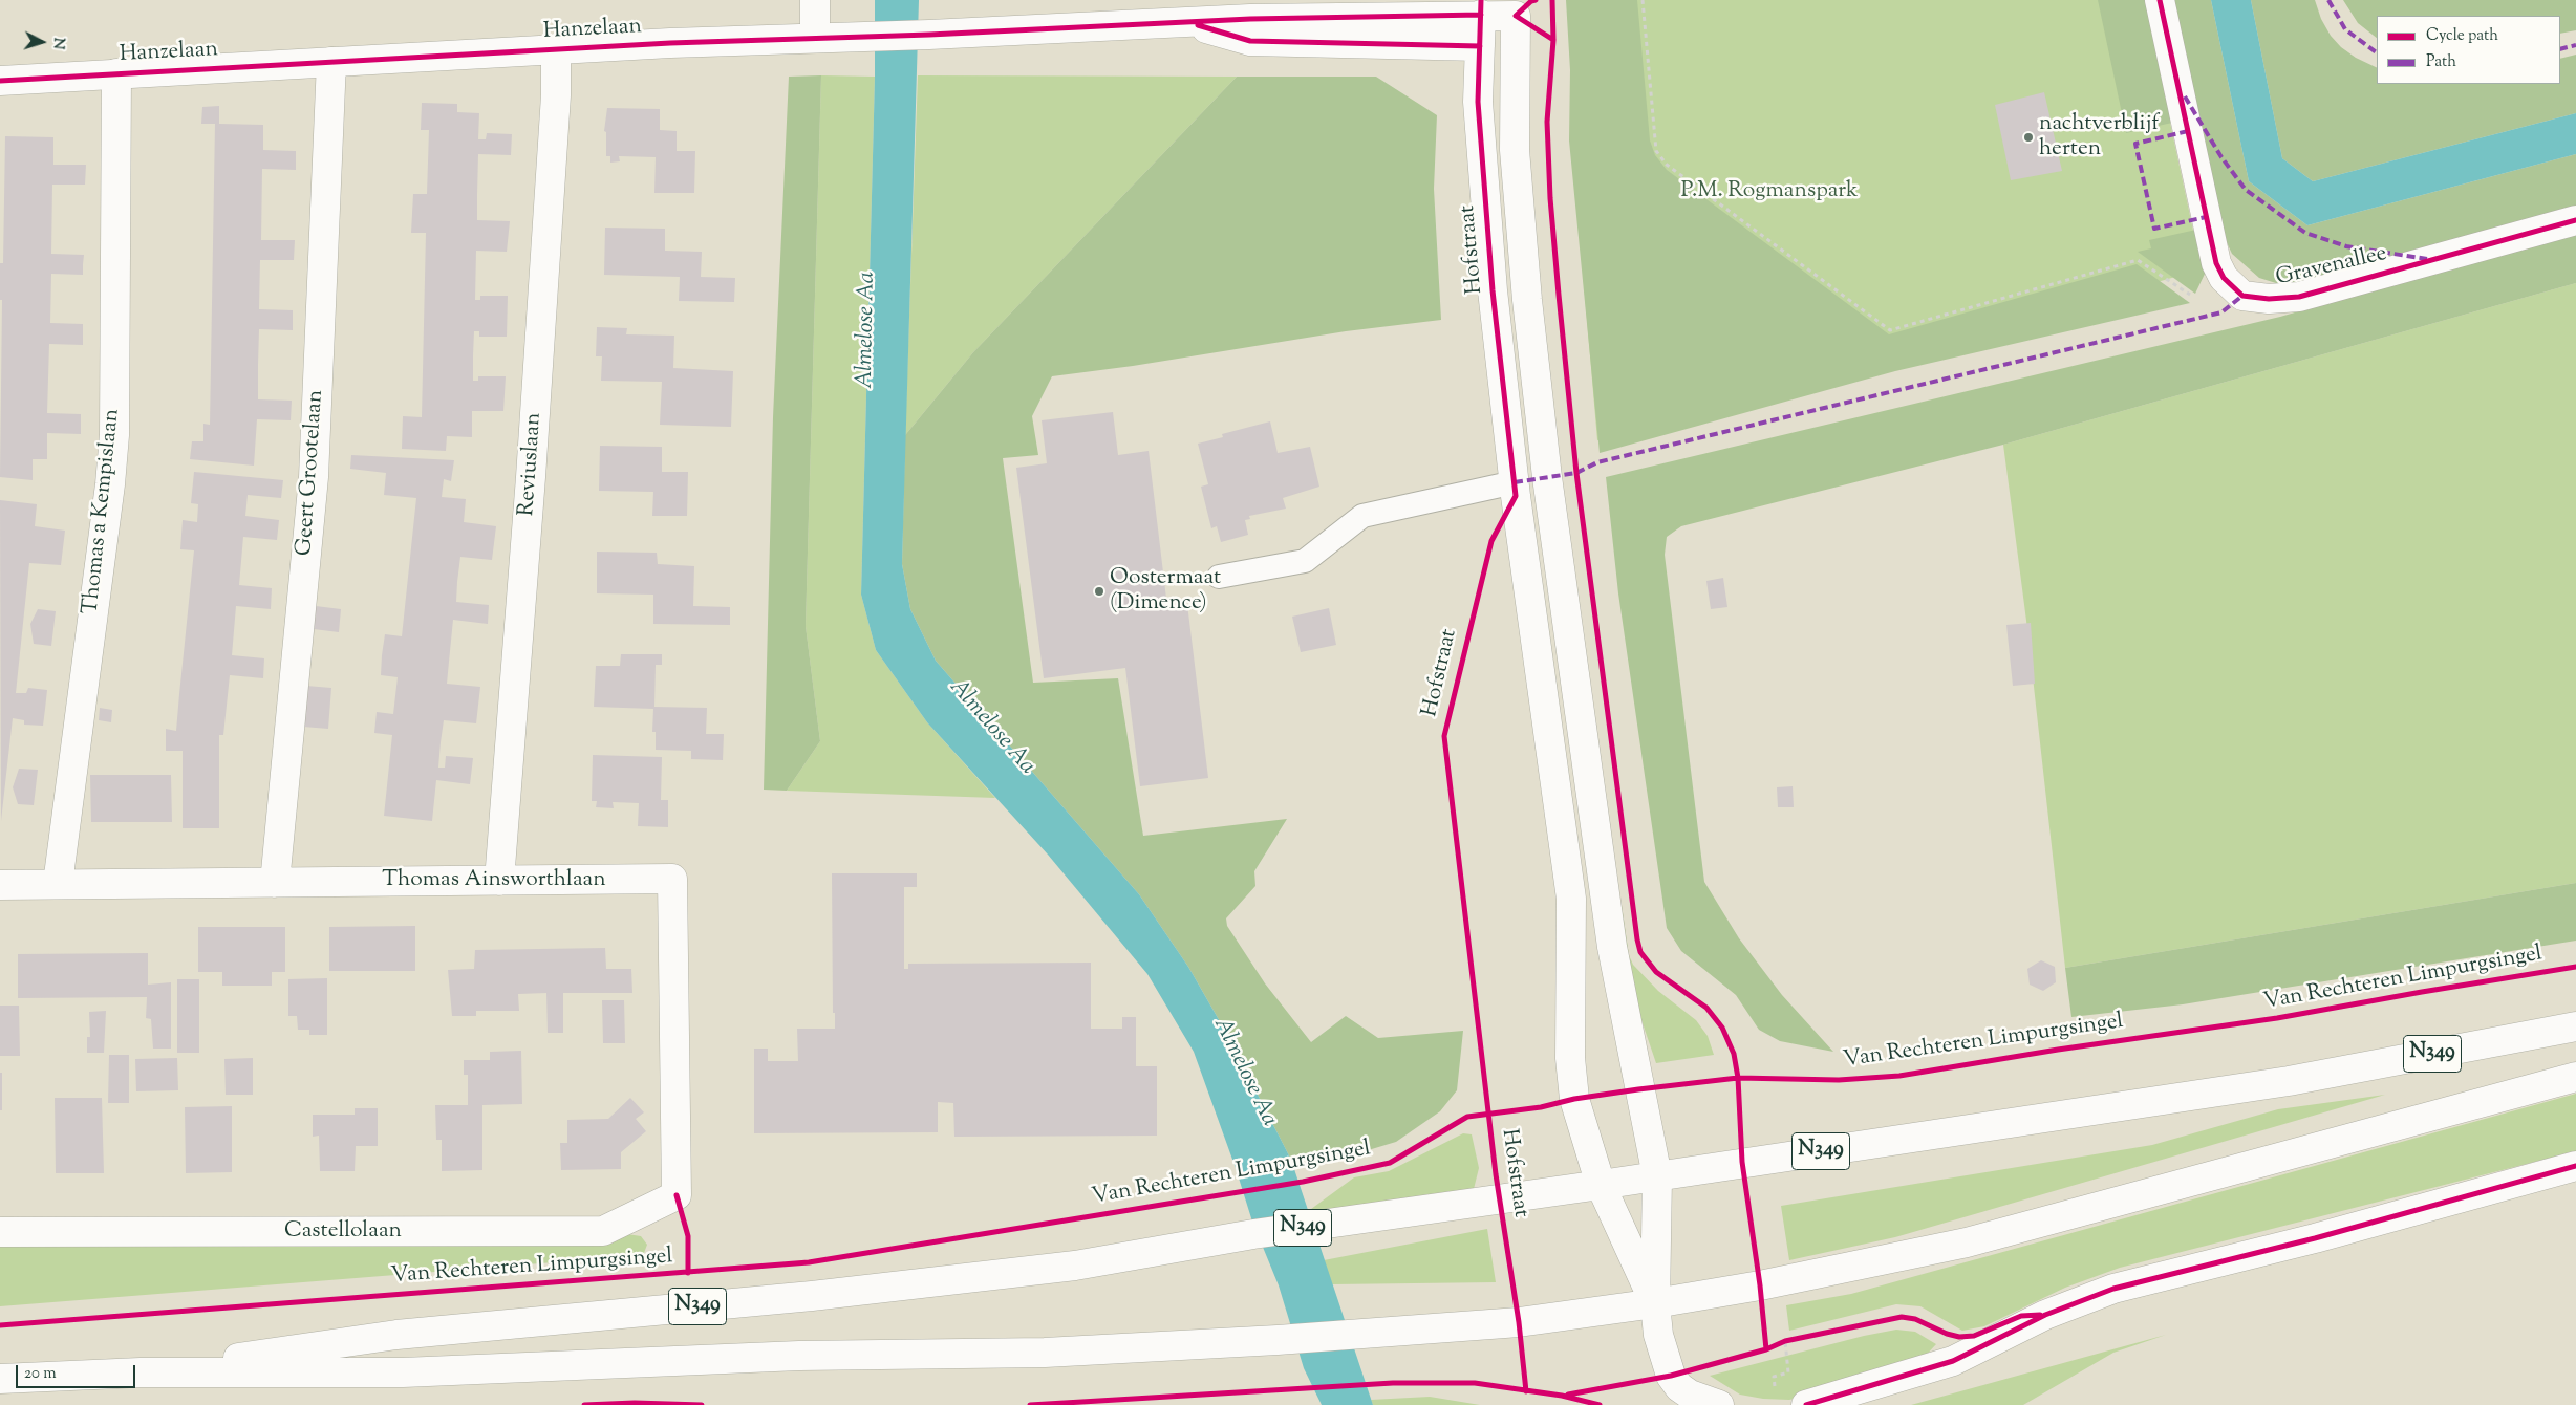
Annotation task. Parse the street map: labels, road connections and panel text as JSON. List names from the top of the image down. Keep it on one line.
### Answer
{"streets":{"street":["Hanzelaan","Hofstraat","Gravenallee","Reviuslaan","Geert Grootelaan","Thomas a Kempislaan","Thomas Ainsworthlaan","N349","Castellolaan"],"cycle path":["Van Rechteren Limpurgsingel"]},"crossings":[["Hanzelaan","Hofstraat"],["Hanzelaan","Reviuslaan"],["Hanzelaan","Geert Grootelaan"],["Hanzelaan","Thomas a Kempislaan"],["Hofstraat","N349"],["Reviuslaan","Thomas Ainsworthlaan"],["Geert Grootelaan","Thomas Ainsworthlaan"],["Thomas a Kempislaan","Thomas Ainsworthlaan"],["Thomas Ainsworthlaan","Castellolaan"]],"water":["Almelose Aa"],"parks":["P.M. Rogmanspark"],"places":["nachtverblijf herten","Oostermaat (Dimence)"],"legend":["Cycle path","Path"],"scale_bar":"20 m","north":"right"}
